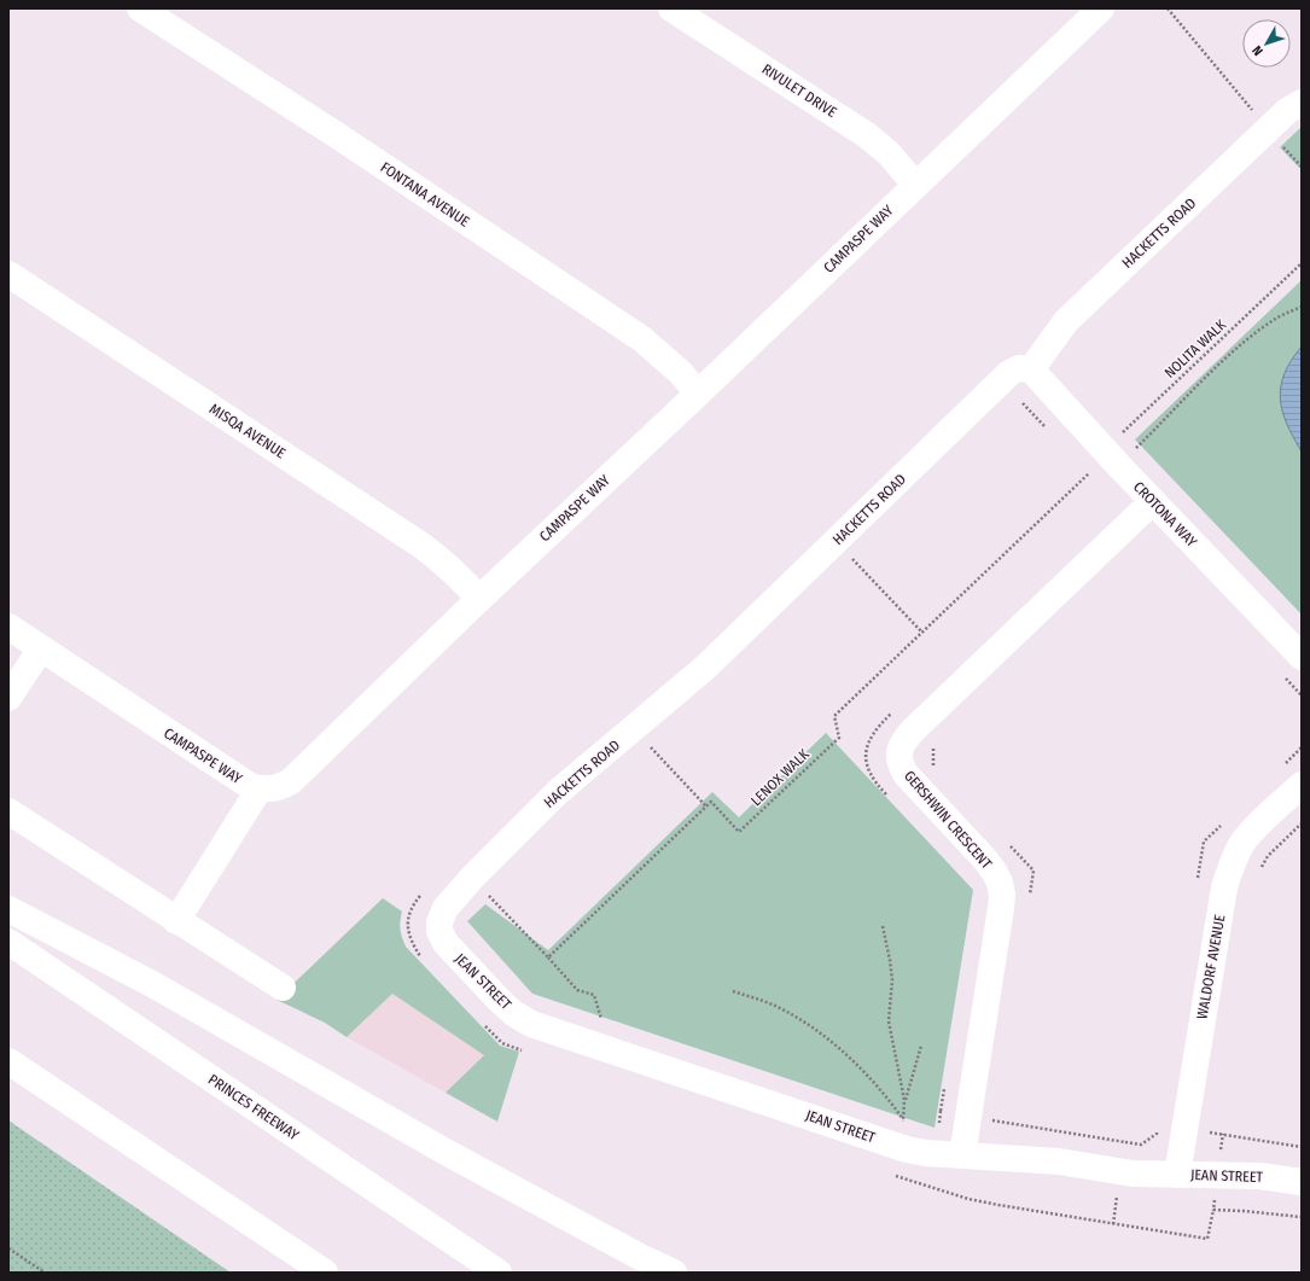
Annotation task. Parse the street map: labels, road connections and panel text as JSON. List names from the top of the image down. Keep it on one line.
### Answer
{"streets":{"main road":["RIVULET DRIVE","FONTANA AVENUE","HACKETTS ROAD","CAMPASPE WAY","MISQA AVENUE","CROTONA WAY","GERSHWIN CRESCENT","WALDORF AVENUE","JEAN STREET","PRINCES FREEWAY"],"path":["NOLITA WALK","LENOX WALK"]},"crossings":[["RIVULET DRIVE","CAMPASPE WAY"],["FONTANA AVENUE","CAMPASPE WAY"],["HACKETTS ROAD","CROTONA WAY"],["HACKETTS ROAD","JEAN STREET"],["CAMPASPE WAY","MISQA AVENUE"],["NOLITA WALK","CROTONA WAY"],["CROTONA WAY","GERSHWIN CRESCENT"],["GERSHWIN CRESCENT","JEAN STREET"],["WALDORF AVENUE","JEAN STREET"]],"north":"bottom left"}
